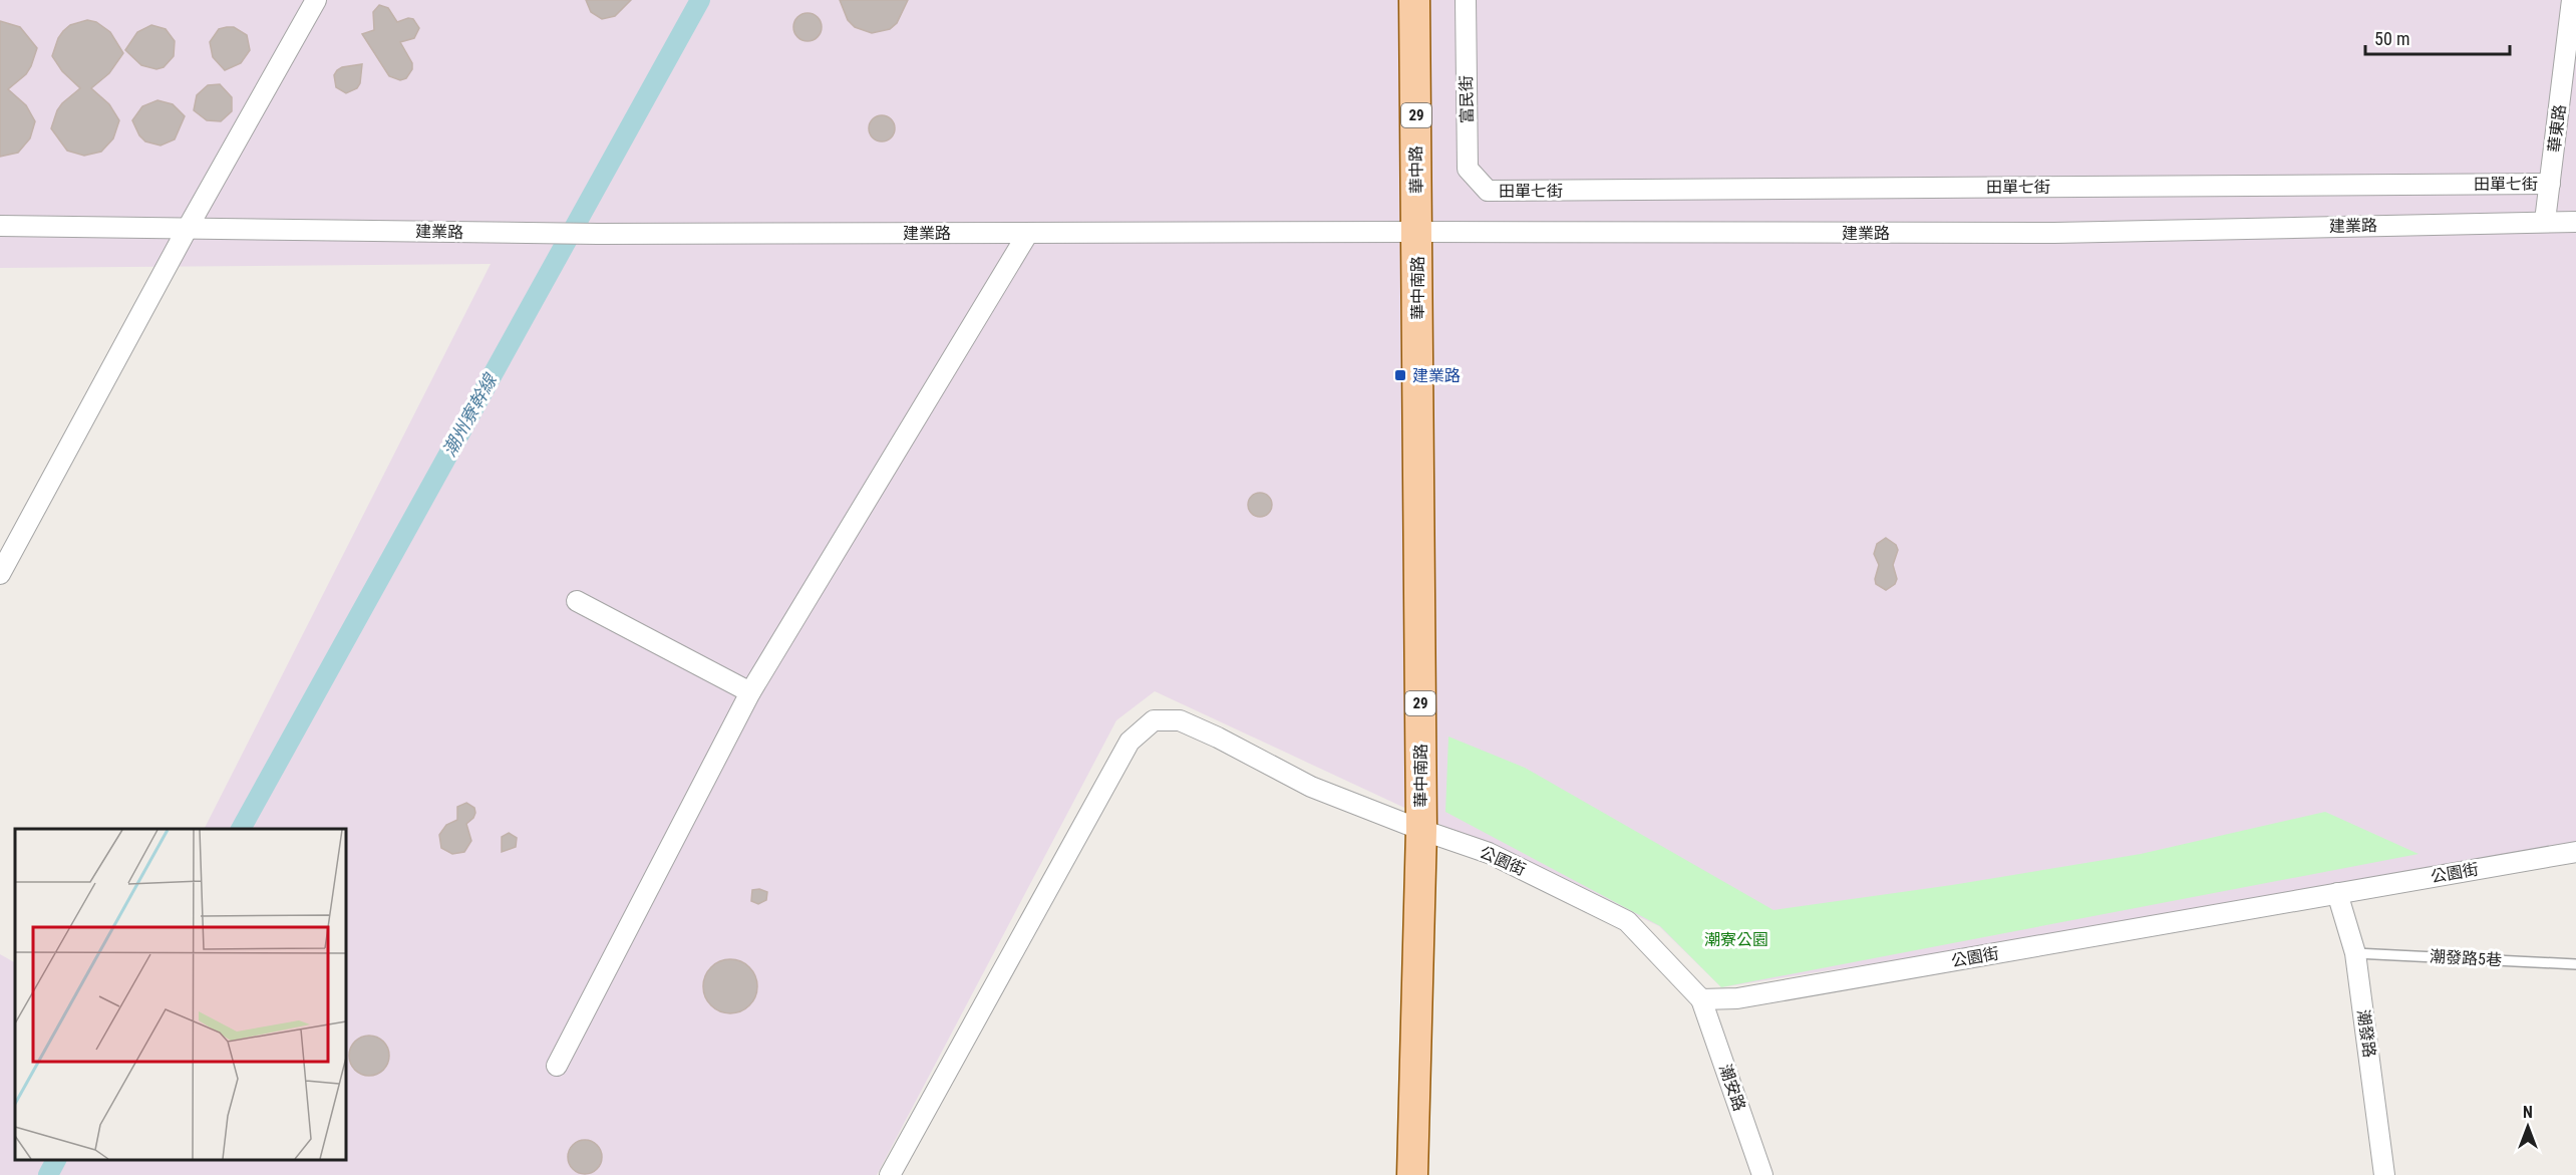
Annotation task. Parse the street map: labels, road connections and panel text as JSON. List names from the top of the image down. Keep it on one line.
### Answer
{"streets":{"main road":["29","華中路","華中南路"],"street":["富民街","華東路","田單七街","建業路","公園街","潮發路","潮安路"],"lane":["潮發路5巷"]},"crossings":[["富民街","田單七街"],["華東路","田單七街"],["華東路","建業路"],["華中路","建業路"],["華中路","華中南路"],["建業路","華中南路"],["華中南路","公園街"],["公園街","潮發路"],["公園街","潮安路"],["潮發路5巷","潮發路"]],"water":["潮州寮幹線"],"parks":["潮寮公園"],"places":{"transit":["建業路"]},"scale_bar":"50 m","north":"top"}
